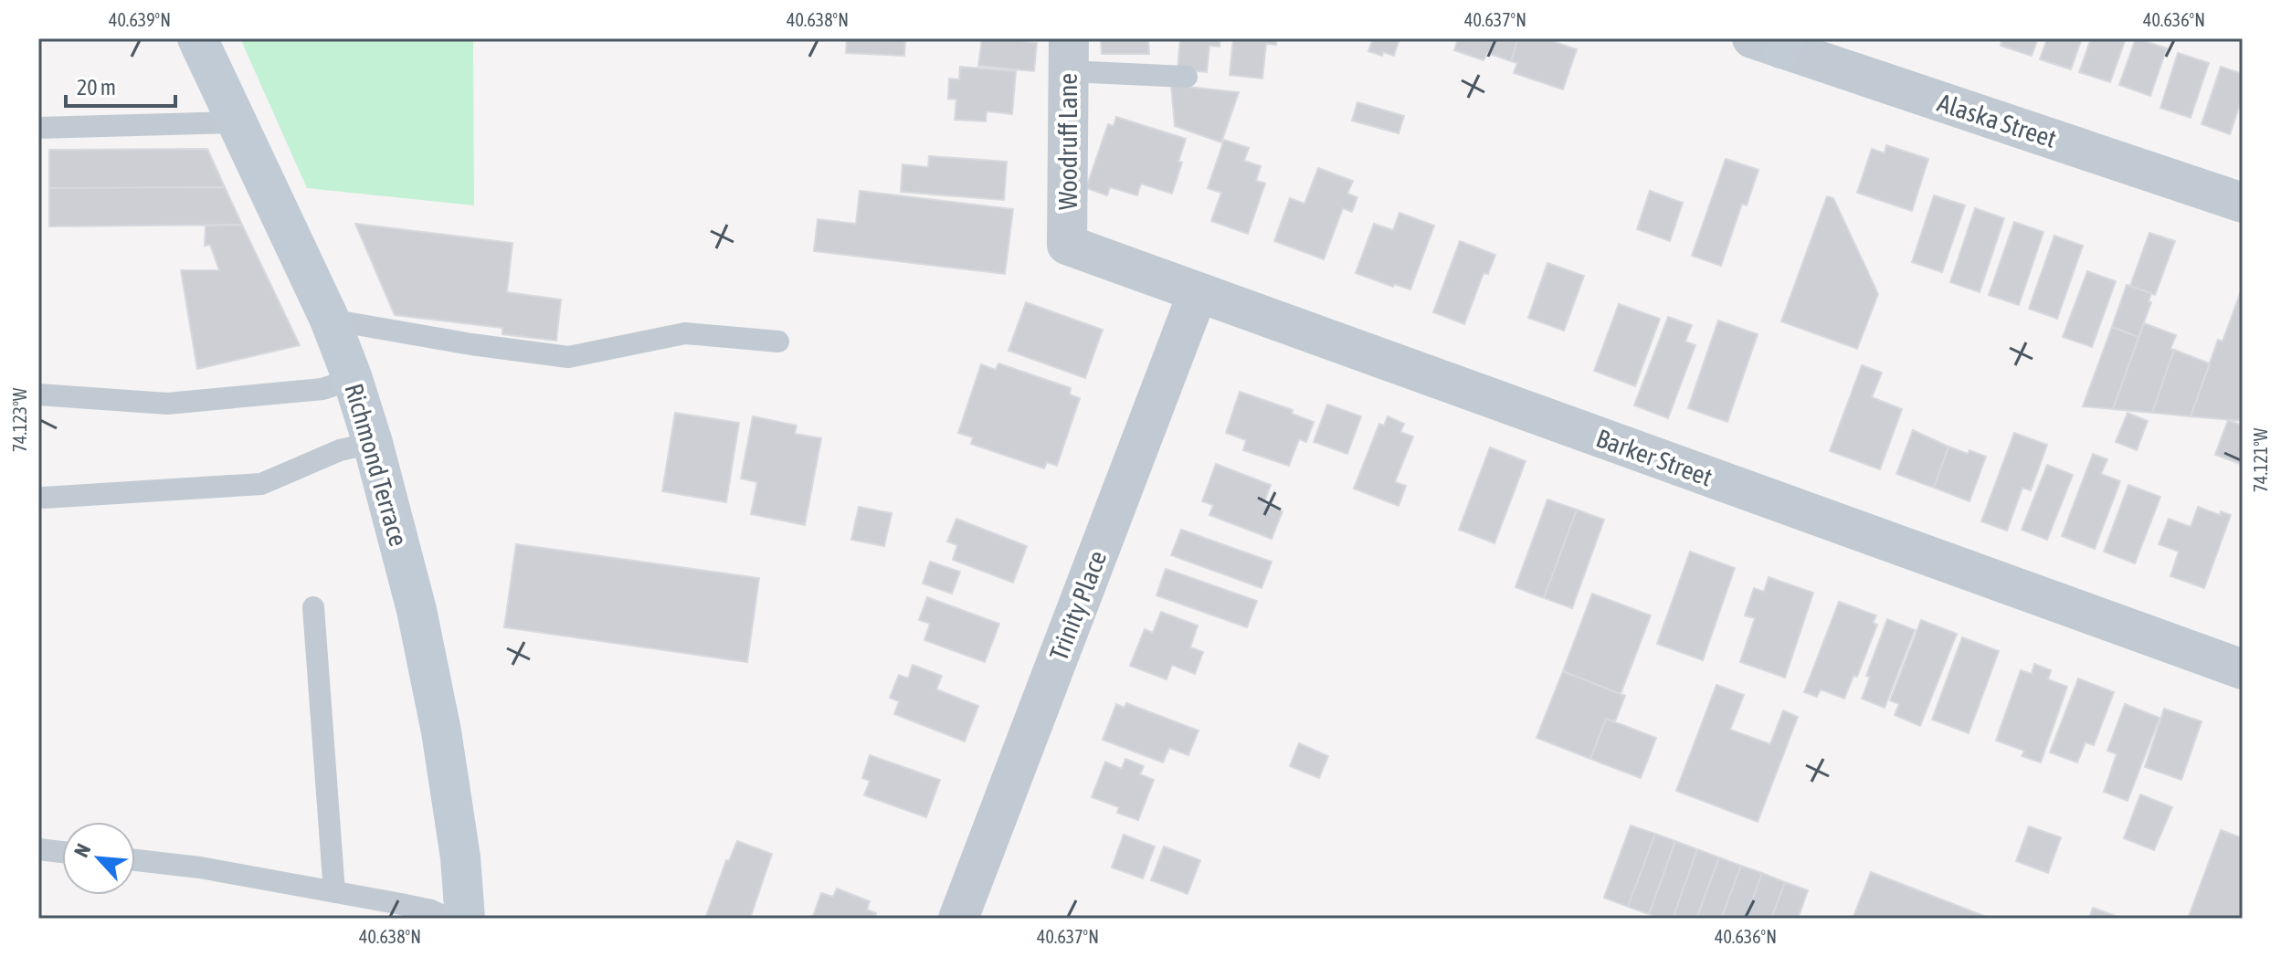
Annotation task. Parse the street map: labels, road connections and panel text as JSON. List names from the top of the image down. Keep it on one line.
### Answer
{"streets":{"main road":["Richmond Terrace"],"street":["Alaska Street","Woodruff Lane","Barker Street","Trinity Place"]},"crossings":[["Woodruff Lane","Barker Street"],["Barker Street","Trinity Place"]],"scale_bar":"20 m","north":"top left","coordinates":["40.639°N","40.638°N","40.637°N","40.636°N","74.123°W","74.121°W"]}
